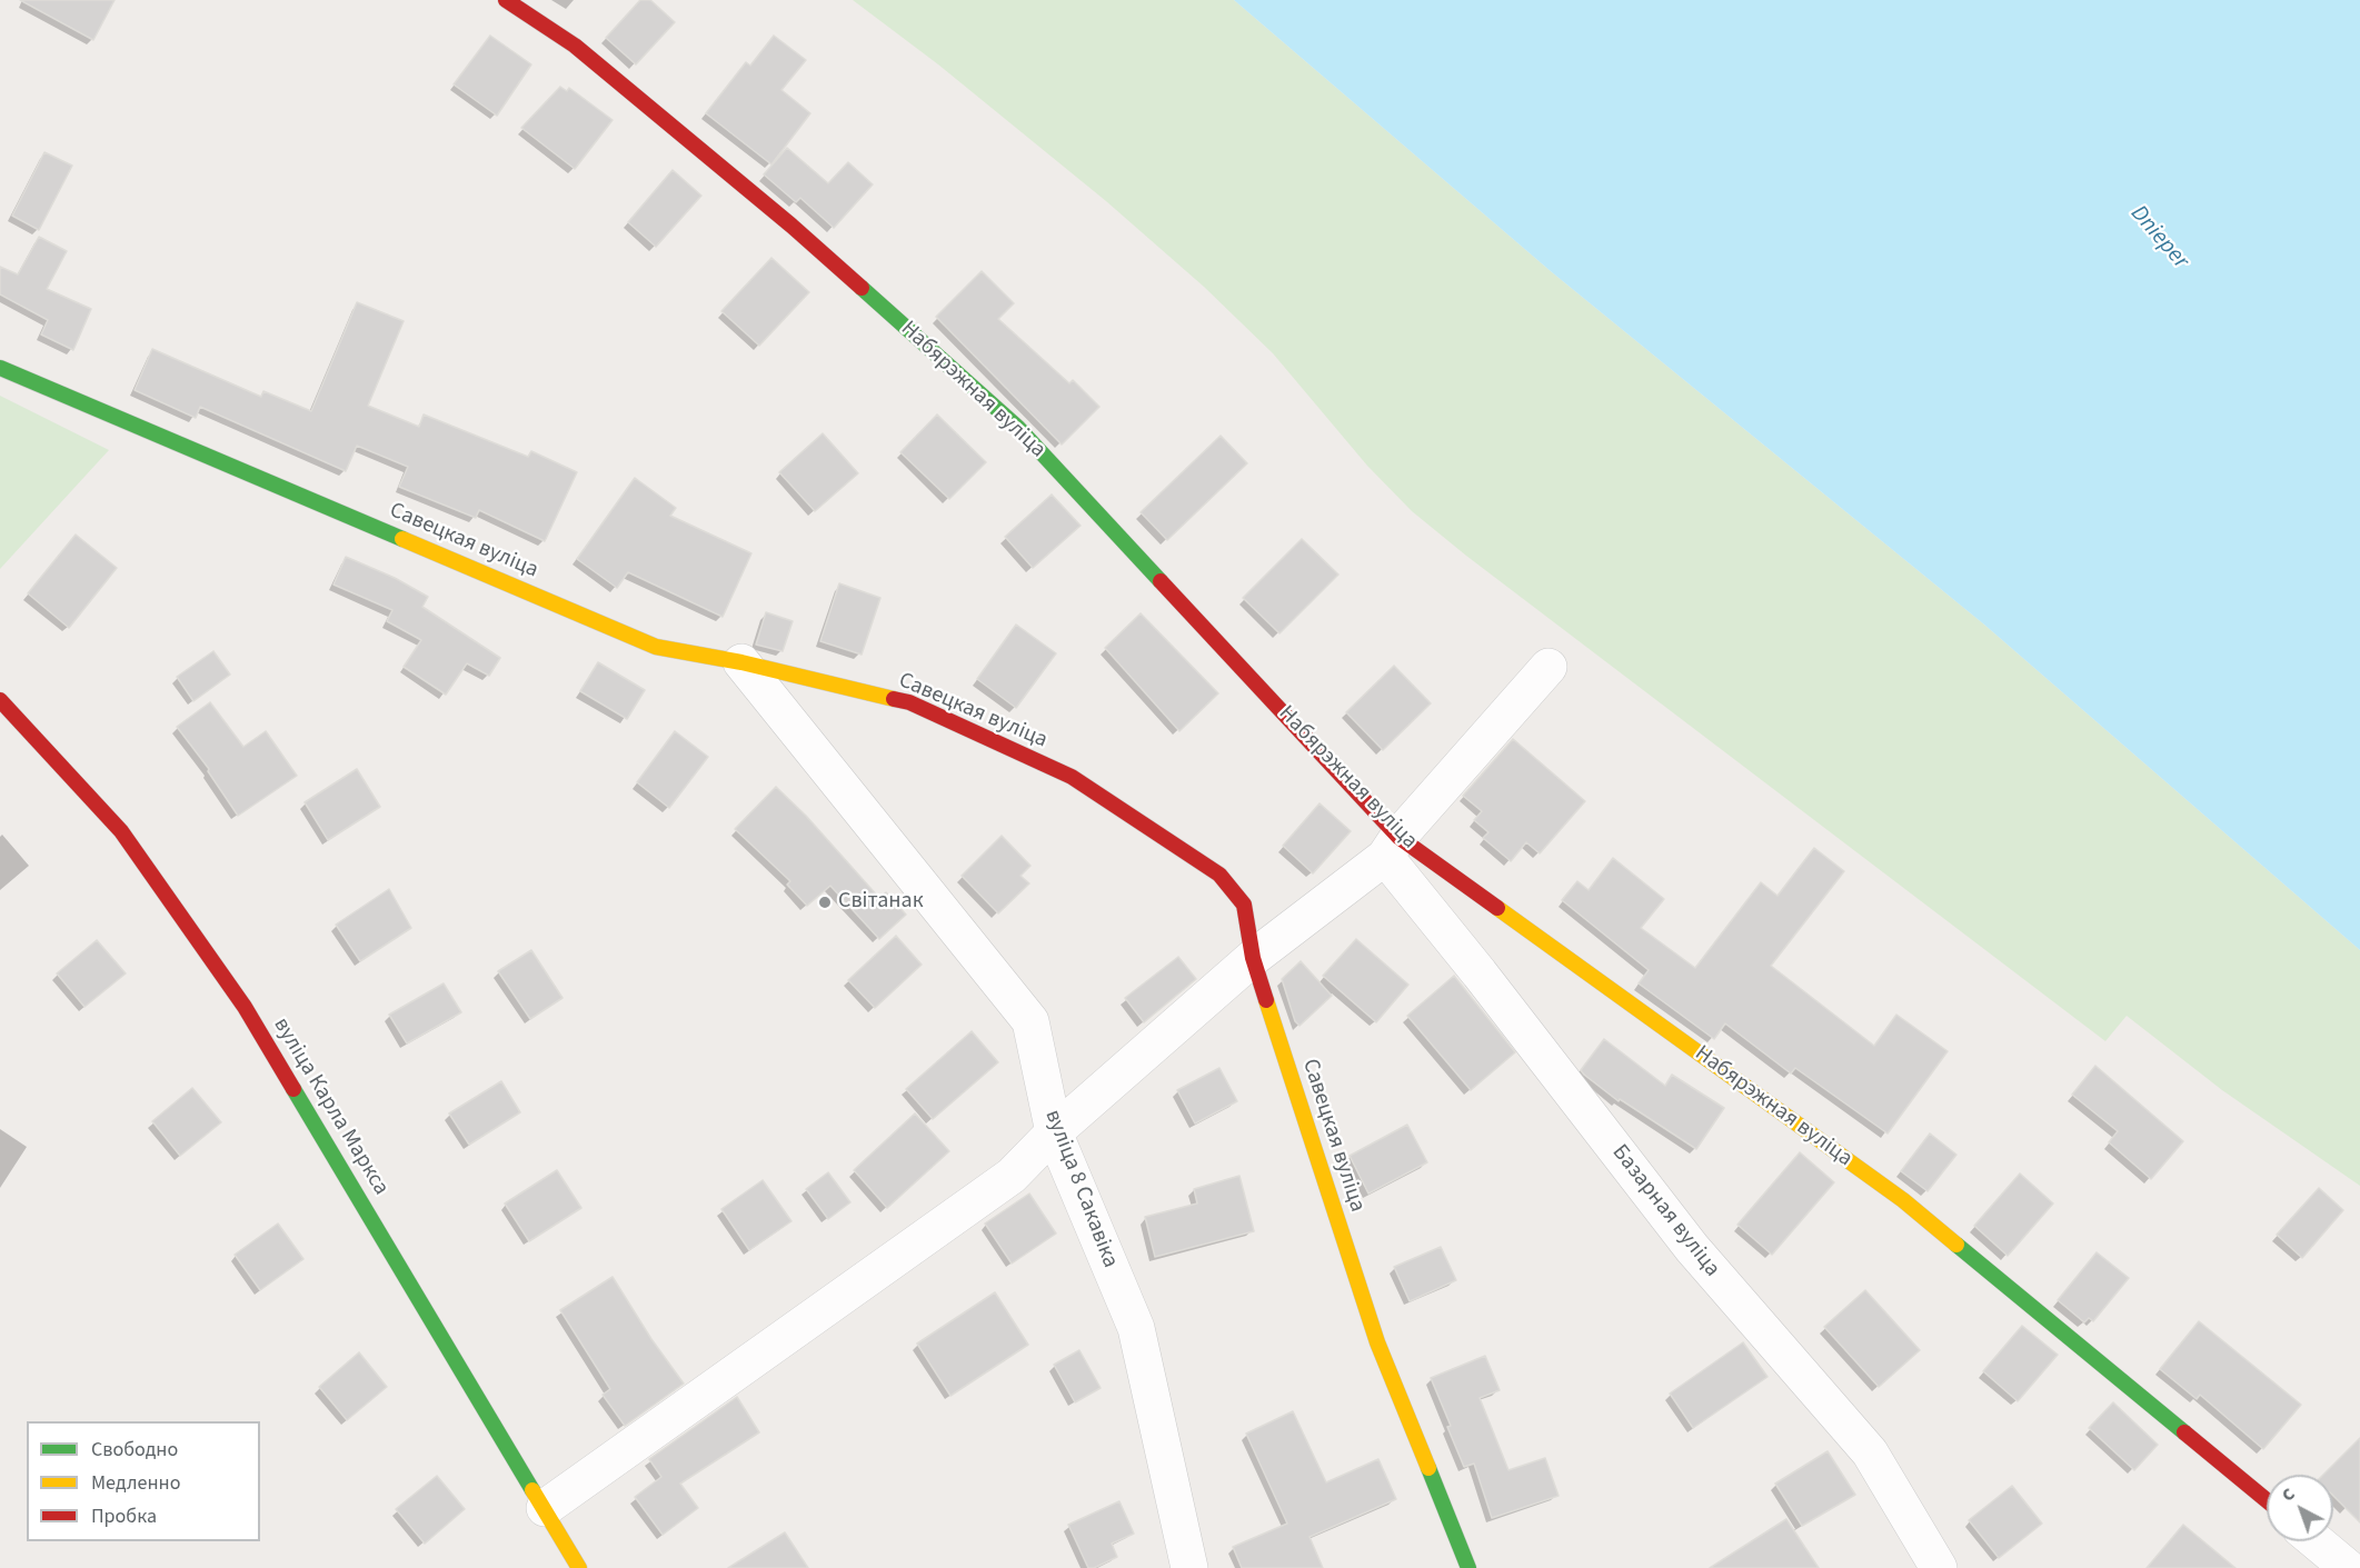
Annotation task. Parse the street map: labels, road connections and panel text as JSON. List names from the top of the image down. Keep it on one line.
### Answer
{"streets":{"street":["Набярэжная вуліца","Савецкая вуліца","вуліца Карла Маркса","вуліца 8 Сакавіка","Базарная вуліца"]},"crossings":[["Набярэжная вуліца","Базарная вуліца"],["Савецкая вуліца","вуліца 8 Сакавіка"]],"water":["Dnieper"],"places":["Світанак"],"legend":["Свободно","Медленно","Пробка"],"north":"top left"}
